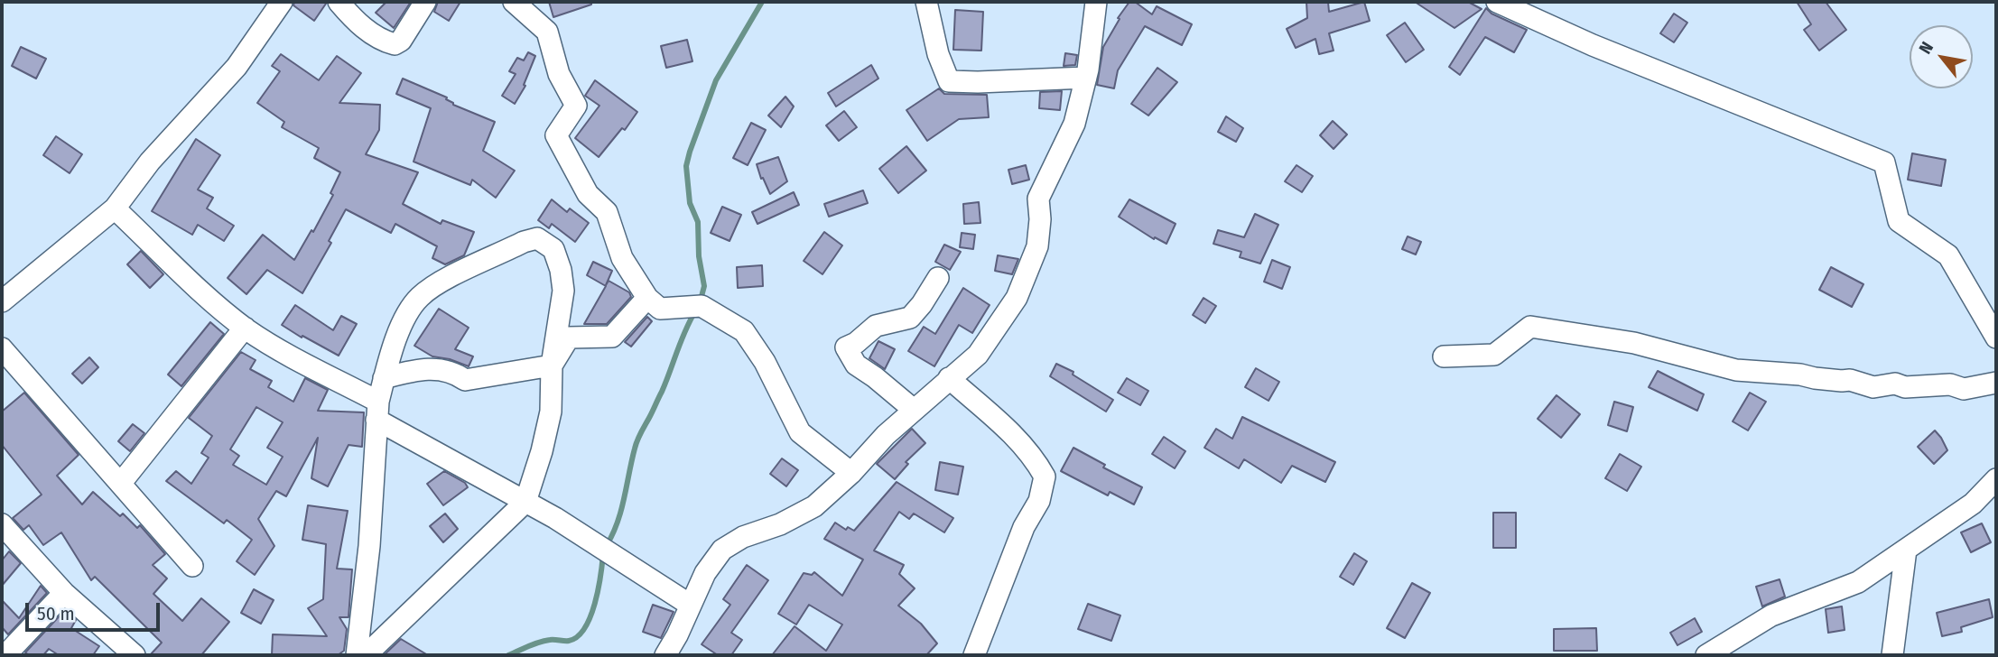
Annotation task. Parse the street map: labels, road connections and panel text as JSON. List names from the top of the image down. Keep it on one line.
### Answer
{"scale_bar":"50 m","north":"top left"}
